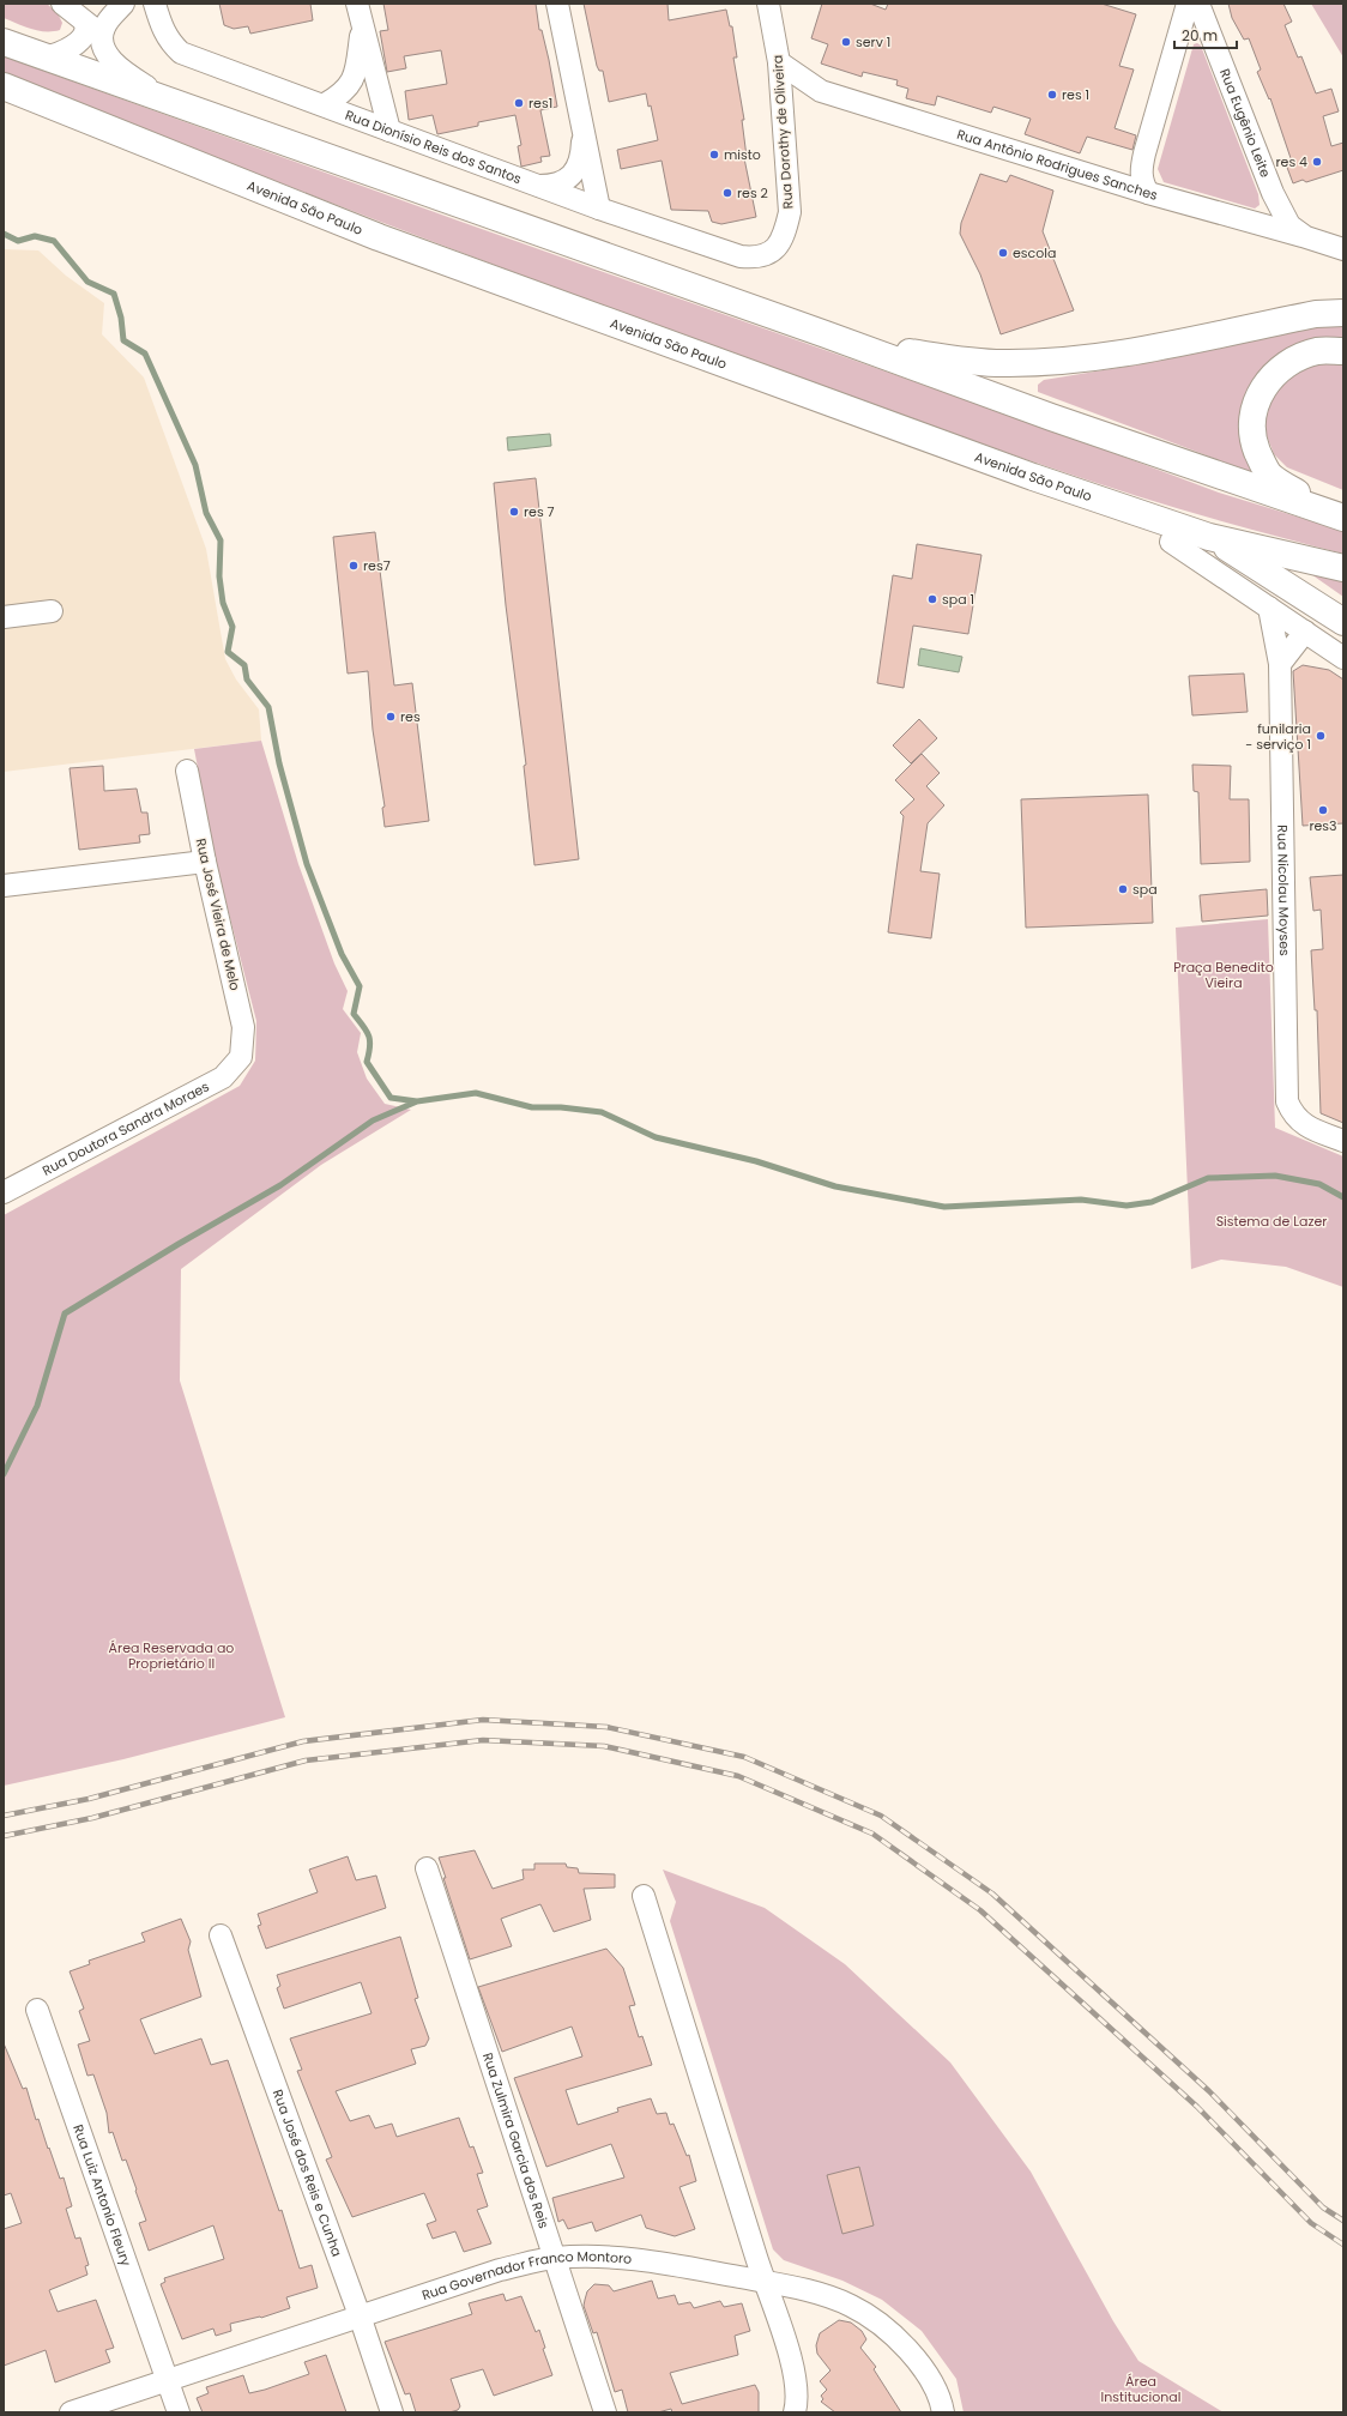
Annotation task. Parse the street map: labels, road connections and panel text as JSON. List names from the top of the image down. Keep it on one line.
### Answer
{"streets":{"main road":["Avenida São Paulo"],"street":["Rua Eugênio Leite","Rua Dorothy de Oliveira","Rua Dionísio Reis dos Santos","Rua Antônio Rodrigues Sanches","Rua Nicolau Moyses","Rua José Vieira de Melo","Rua Doutora Sandra Moraes","Rua Zulmira Garcia dos Reis","Rua José dos Reis e Cunha","Rua Luiz Antonio Fleury","Rua Governador Franco Montoro"]},"crossings":[["Rua Eugênio Leite","Rua Antônio Rodrigues Sanches"],["Rua Dorothy de Oliveira","Rua Dionísio Reis dos Santos"],["Rua Dorothy de Oliveira","Rua Antônio Rodrigues Sanches"],["Rua José Vieira de Melo","Rua Doutora Sandra Moraes"],["Rua Zulmira Garcia dos Reis","Rua Governador Franco Montoro"],["Rua José dos Reis e Cunha","Rua Governador Franco Montoro"],["Rua Luiz Antonio Fleury","Rua Governador Franco Montoro"]],"parks":["Praça Benedito Vieira","Sistema de Lazer","Área Reservada ao Proprietário II","Área Institucional"],"places":["serv 1","res 1","res1","misto","res 4","res 2","escola","res 7","res7","spa 1","res","funilaria - serviço 1","res3","spa"],"scale_bar":"20 m"}
